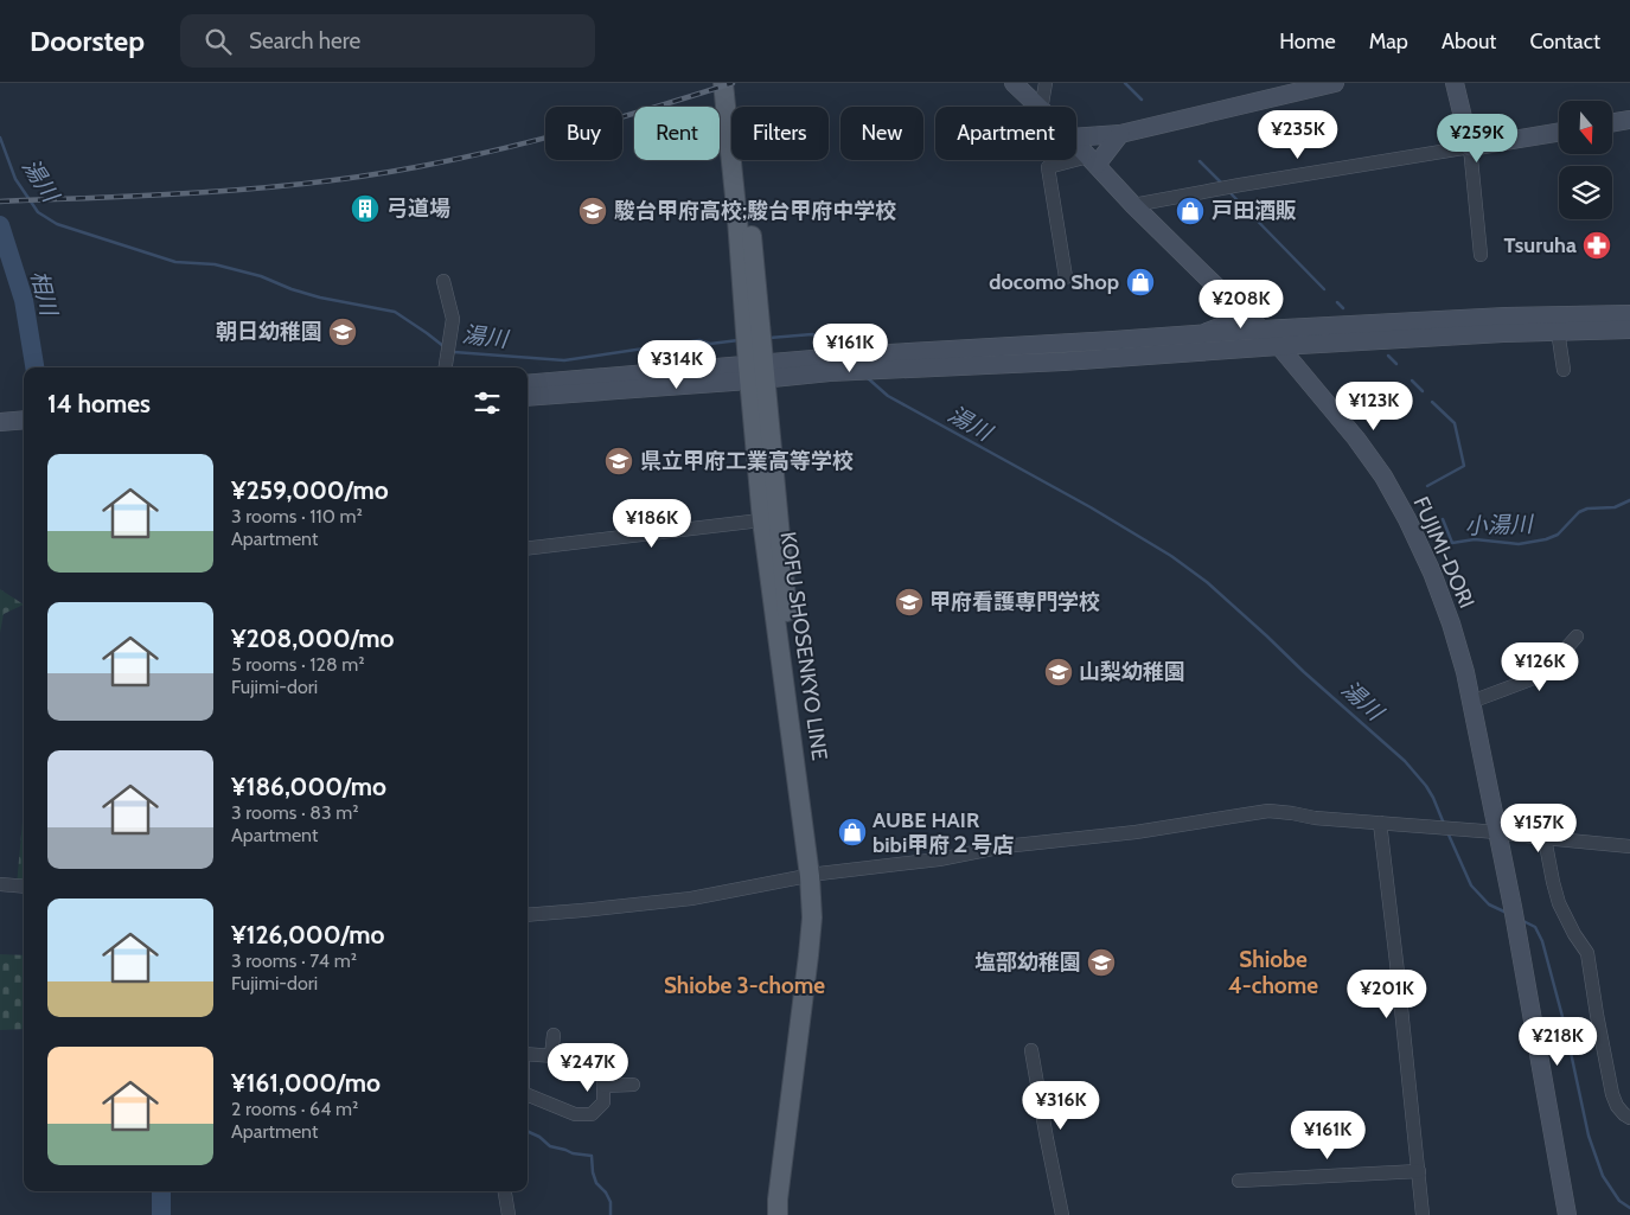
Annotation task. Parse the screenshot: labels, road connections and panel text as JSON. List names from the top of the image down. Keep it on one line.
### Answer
{"streets":{"main road":["KOFU SHOSENKYO LINE"],"street":["FUJIMI-DORI"]},"districts":["Shiobe 4-chome","Shiobe 3-chome"],"water":["湯川","相川","小湯川"],"places":{"building":["弓道場"],"school or university":["駿台甲府高校;駿台甲府中学校","朝日幼稚園","県立甲府工業高等学校","甲府看護専門学校","山梨幼稚園","塩部幼稚園"],"shop":["戸田酒販","docomo Shop","AUBE HAIR bibi甲府２号店"],"pharmacy":["Tsuruha"]},"north":"bottom","page":{"header":"Doorstep","search":"Search here","nav":["Home","Map","About","Contact"],"chip":["Buy","Rent","Filters","New","Apartment"],"price":["¥235K","¥259K","¥208K","¥161K","¥314K","¥123K","¥186K","¥126K","¥157K","¥201K","¥218K","¥247K","¥316K","¥161K"],"heading":"14 homes","list":[{"name":"¥259,000/mo","note":"3 rooms · 110 m² · Apartment"},{"name":"¥208,000/mo","note":"5 rooms · 128 m² · Fujimi-dori"},{"name":"¥186,000/mo","note":"3 rooms · 83 m² · Apartment"},{"name":"¥126,000/mo","note":"3 rooms · 74 m² · Fujimi-dori"},{"name":"¥161,000/mo","note":"2 rooms · 64 m² · Apartment"}]}}
